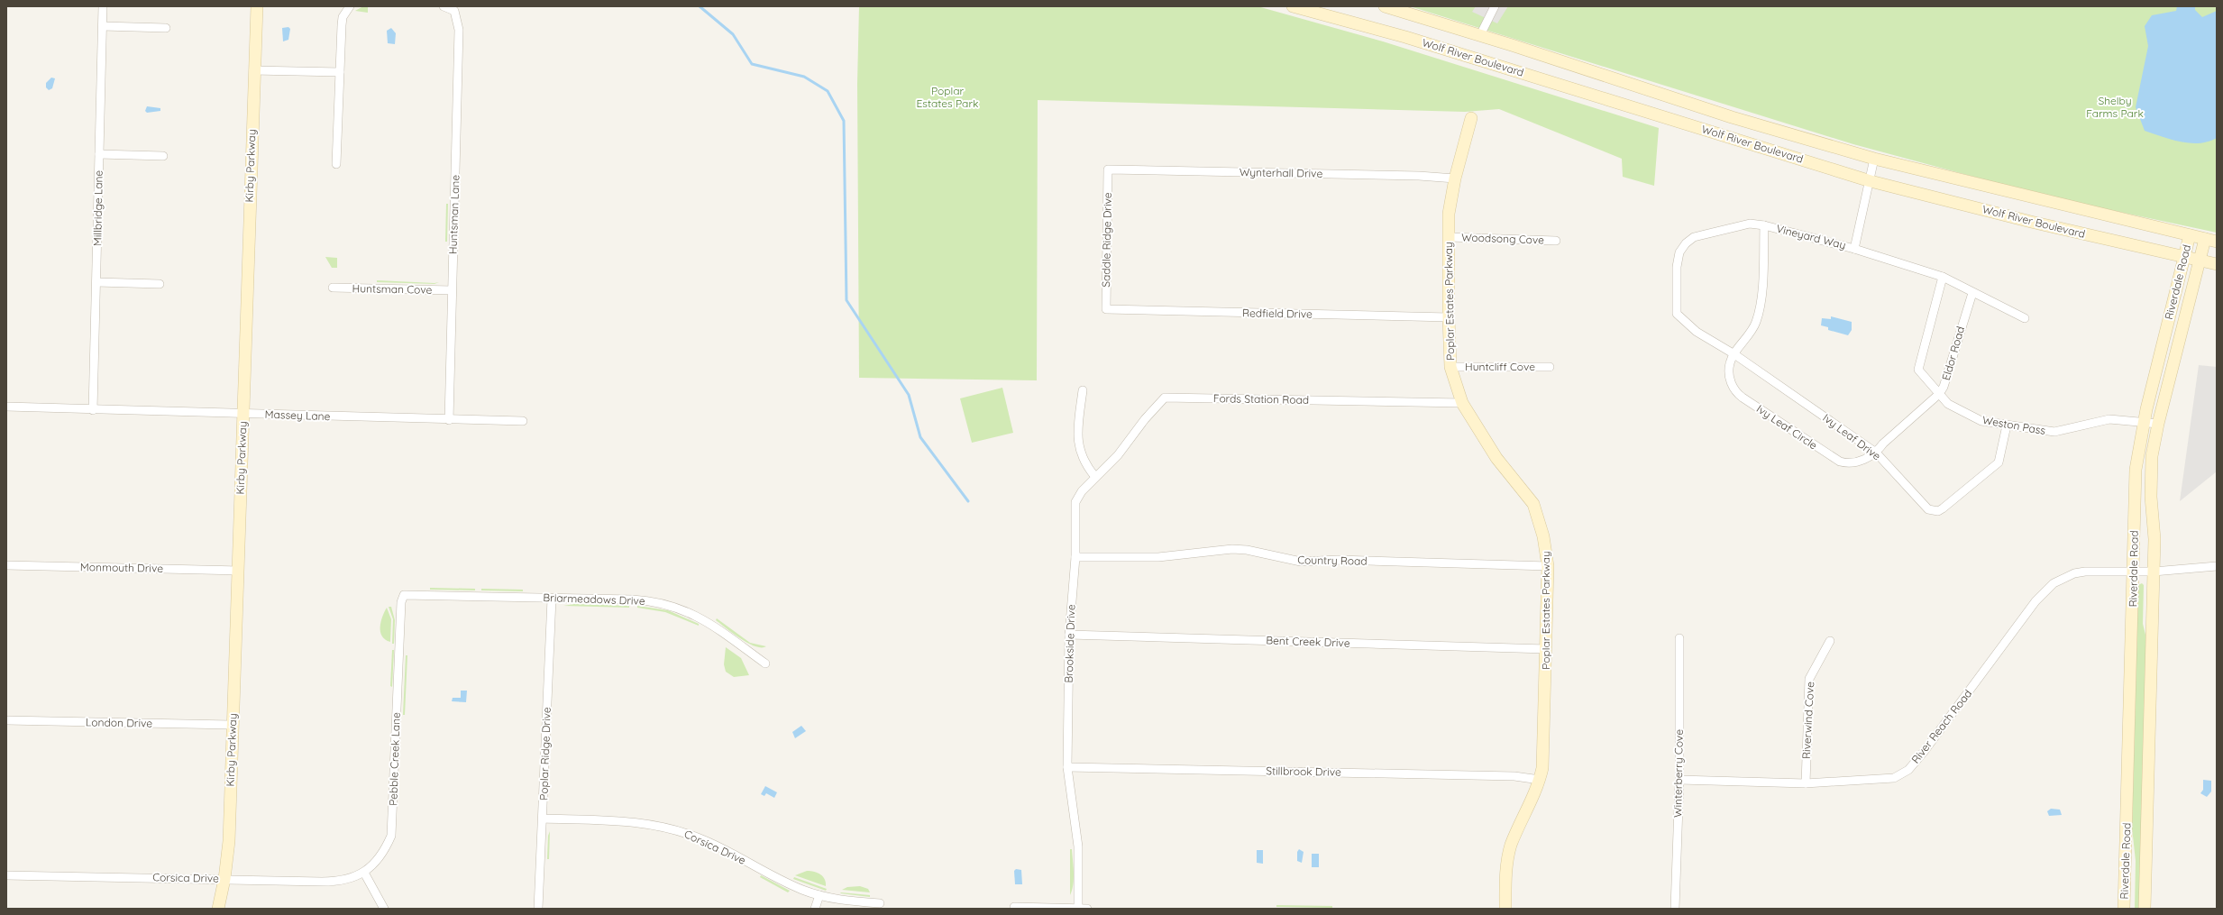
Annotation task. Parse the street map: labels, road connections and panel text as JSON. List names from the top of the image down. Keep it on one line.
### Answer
{"streets":{"main road":["Wolf River Boulevard","Kirby Parkway","Riverdale Road","Poplar Estates Parkway"],"street":["Wynterhall Drive","Millbridge Lane","Huntsman Lane","Vineyard Way","Woodsong Cove","Saddle Ridge Drive","Huntsman Cove","Redfield Drive","Eldor Road","Huntcliff Cove","Fords Station Road","Massey Lane","Weston Pass","Ivy Leaf Circle","Ivy Leaf Drive","Country Road","Monmouth Drive","Briarmeadows Drive","Bent Creek Drive","Brookside Drive","Riverwind Cove","London Drive","River Reach Road","Poplar Ridge Drive","Pebble Creek Lane","Stillbrook Drive","Winterberry Cove","Corsica Drive"]},"crossings":[["Wolf River Boulevard","Riverdale Road"],["Kirby Parkway","Massey Lane"],["Kirby Parkway","Monmouth Drive"],["Kirby Parkway","London Drive"],["Kirby Parkway","Corsica Drive"],["Wynterhall Drive","Saddle Ridge Drive"],["Wynterhall Drive","Poplar Estates Parkway"],["Millbridge Lane","Massey Lane"],["Huntsman Lane","Huntsman Cove"],["Huntsman Lane","Massey Lane"],["Vineyard Way","Eldor Road"],["Vineyard Way","Weston Pass"],["Vineyard Way","Ivy Leaf Circle"],["Vineyard Way","Ivy Leaf Drive"],["Woodsong Cove","Poplar Estates Parkway"],["Saddle Ridge Drive","Redfield Drive"],["Riverdale Road","Weston Pass"],["Riverdale Road","River Reach Road"],["Poplar Estates Parkway","Redfield Drive"],["Poplar Estates Parkway","Huntcliff Cove"],["Poplar Estates Parkway","Fords Station Road"],["Poplar Estates Parkway","Country Road"],["Poplar Estates Parkway","Bent Creek Drive"],["Poplar Estates Parkway","Stillbrook Drive"],["Eldor Road","Weston Pass"],["Eldor Road","Ivy Leaf Circle"],["Eldor Road","Ivy Leaf Drive"],["Fords Station Road","Brookside Drive"],["Weston Pass","Ivy Leaf Drive"],["Ivy Leaf Circle","Ivy Leaf Drive"],["Country Road","Brookside Drive"],["Briarmeadows Drive","Poplar Ridge Drive"],["Briarmeadows Drive","Pebble Creek Lane"],["Bent Creek Drive","Brookside Drive"],["Brookside Drive","Stillbrook Drive"],["Riverwind Cove","River Reach Road"],["River Reach Road","Winterberry Cove"],["Poplar Ridge Drive","Corsica Drive"],["Pebble Creek Lane","Corsica Drive"]],"parks":["Poplar Estates Park","Shelby Farms Park"]}
